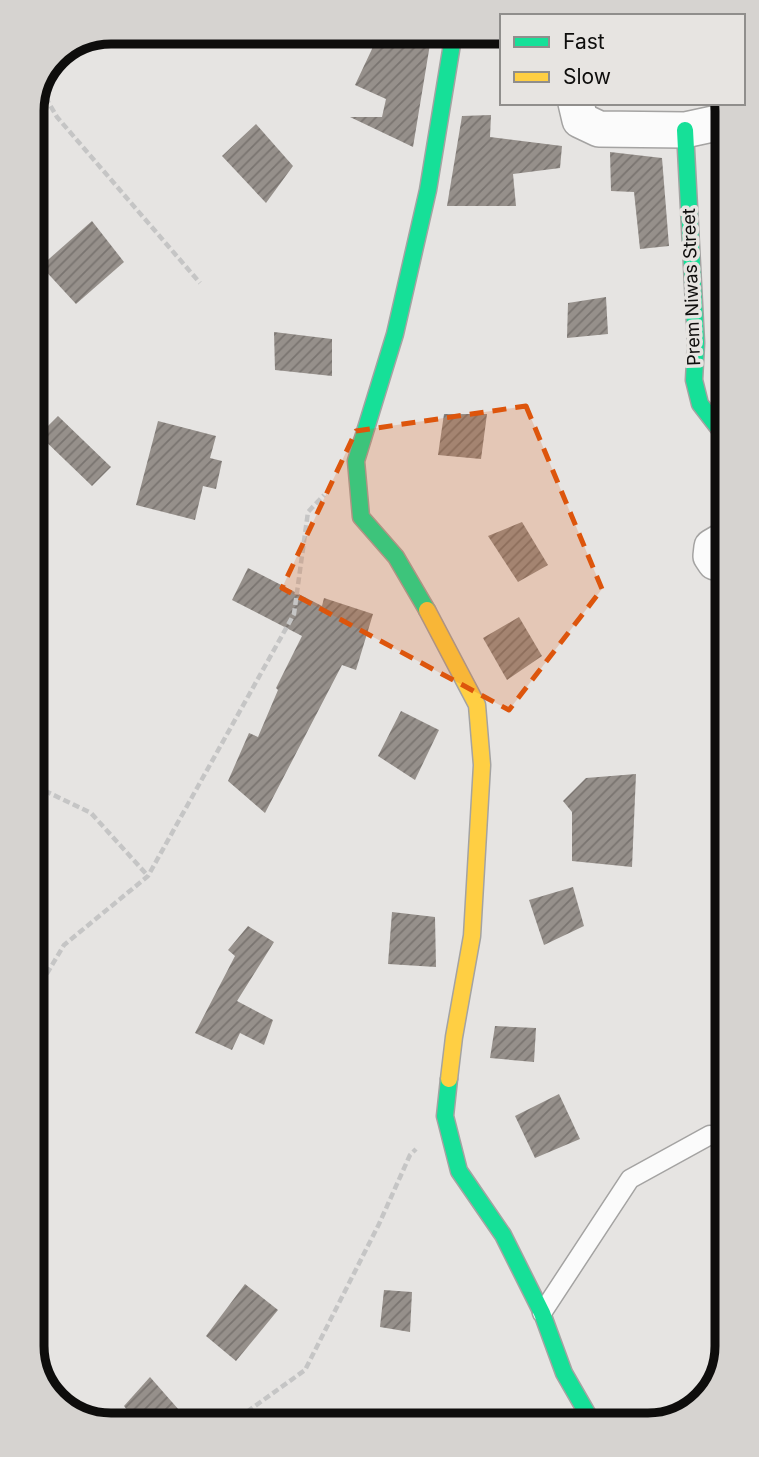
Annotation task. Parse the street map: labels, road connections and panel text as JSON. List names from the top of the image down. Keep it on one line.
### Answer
{"streets":{"street":["Prem Niwas Street"]},"legend":["Fast","Slow"]}
